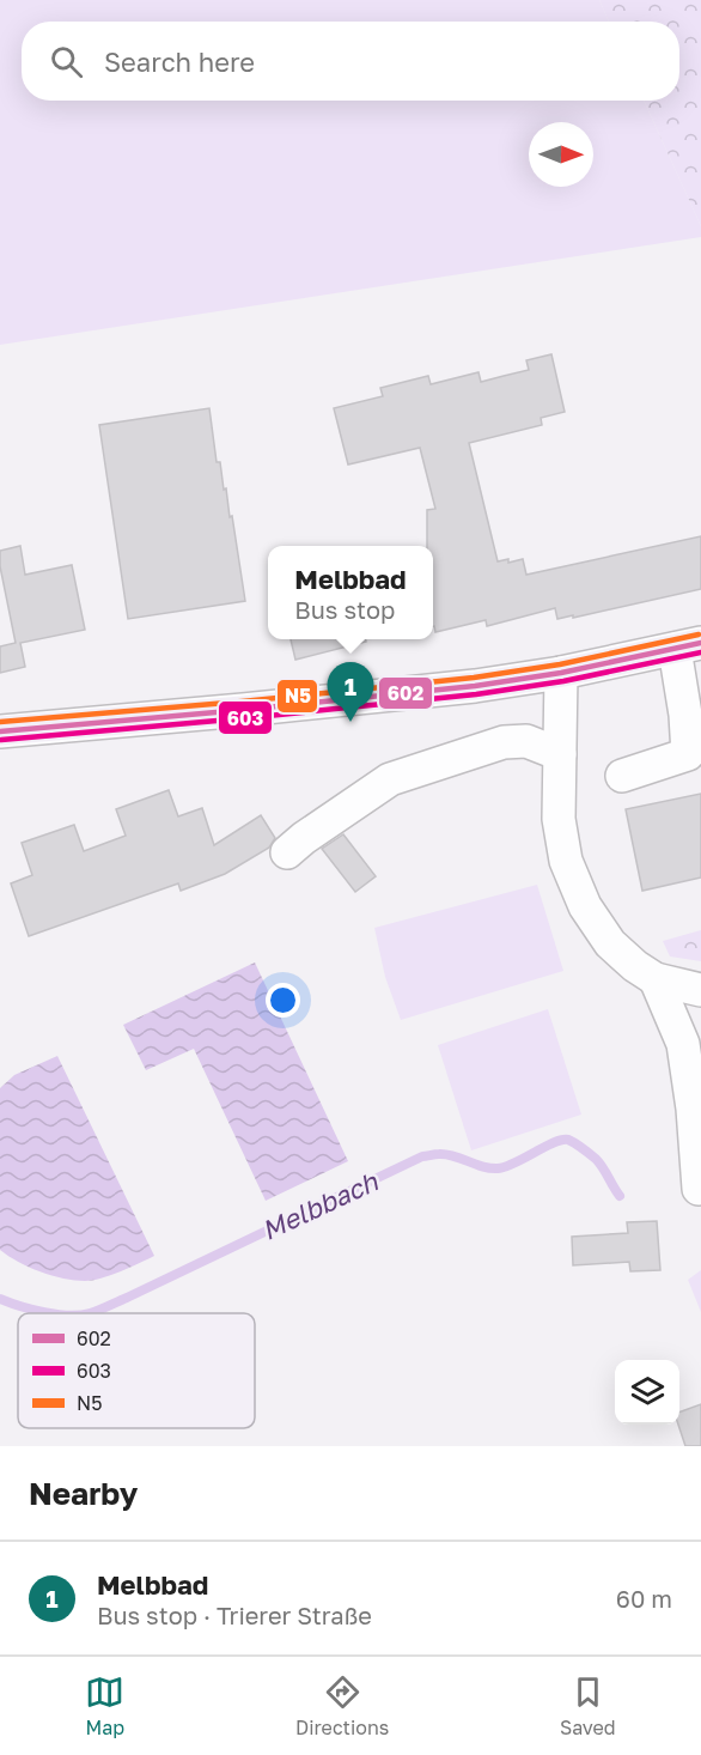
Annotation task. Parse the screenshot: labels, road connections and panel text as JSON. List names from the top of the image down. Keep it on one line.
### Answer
{"water":["Melbbach"],"lines":["transit line N5","transit line 602","transit line 603"],"legend":["602","603","N5"],"north":"right","page":{"search":"Search here","popup":["Melbbad","Bus stop"],"pins":"1","heading":"Nearby","list":[{"mark":"1","name":"Melbbad","note":"Bus stop · Trierer Straße","value":"60 m"}],"nav":["Map","Directions","Saved"]}}
